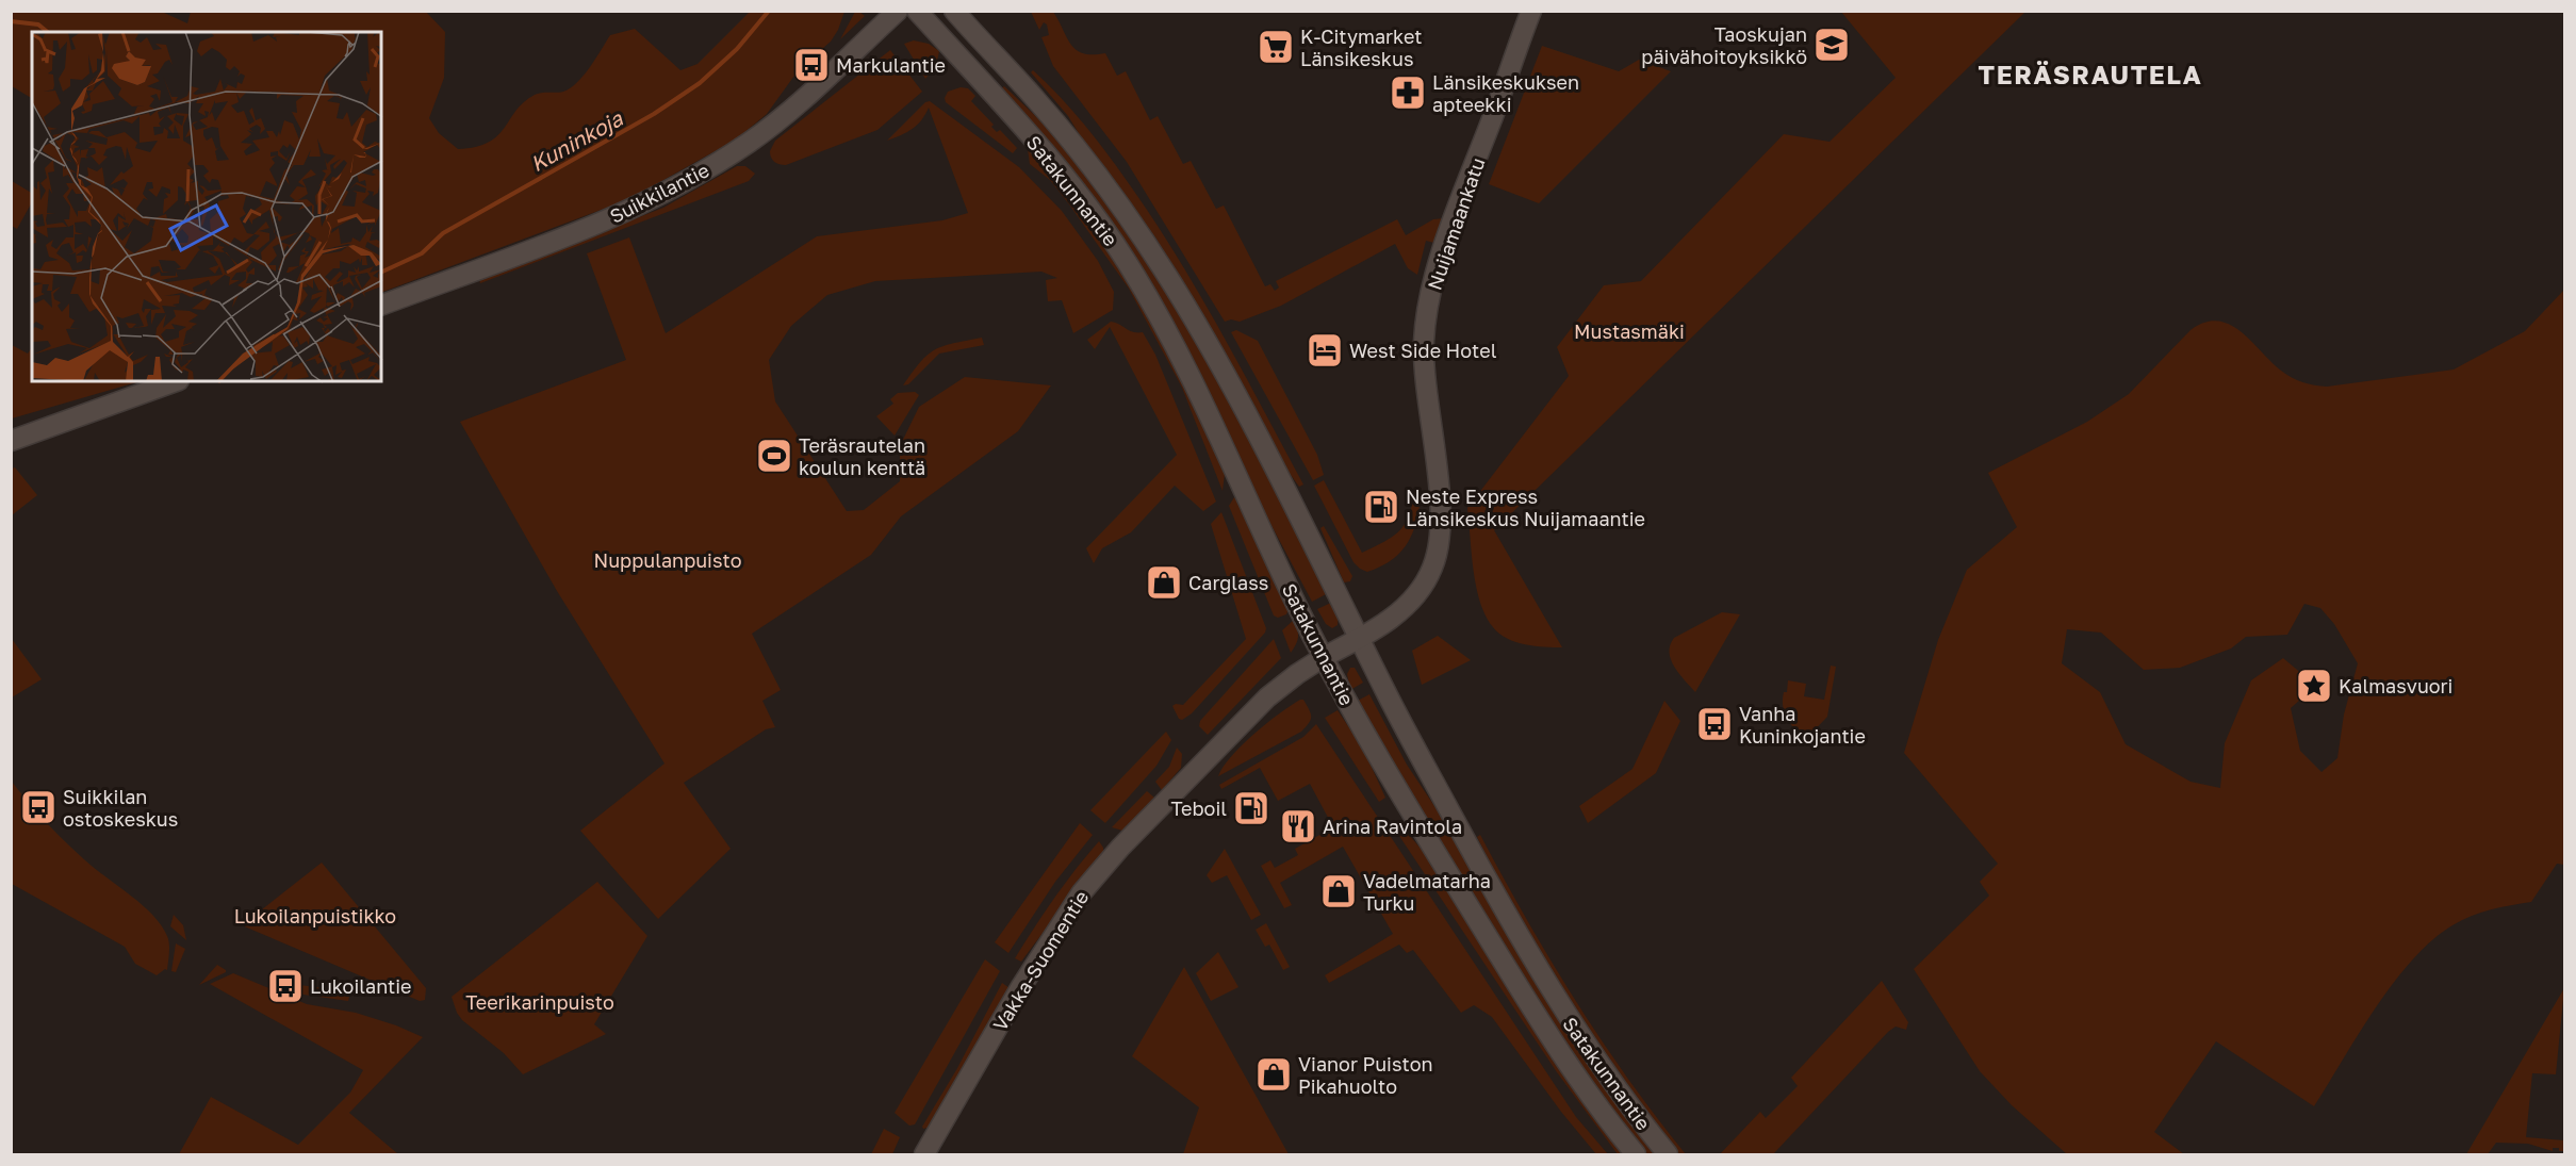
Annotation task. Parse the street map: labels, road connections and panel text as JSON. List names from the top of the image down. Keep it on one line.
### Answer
{"streets":{"main road":["Satakunnantie","Suikkilantie","Nuijamaankatu","Vakka-Suomentie"]},"crossings":[["Satakunnantie","Nuijamaankatu"],["Satakunnantie","Vakka-Suomentie"],["Nuijamaankatu","Vakka-Suomentie"]],"districts":["TERÄSRAUTELA"],"water":["Kuninkoja"],"parks":["Mustasmäki","Nuppulanpuisto","Lukoilanpuistikko","Teerikarinpuisto"],"places":{"school or university":["Taoskujan päivähoitoyksikkö"],"supermarket":["K-Citymarket Länsikeskus"],"bus stop":["Markulantie","Vanha Kuninkojantie","Suikkilan ostoskeskus","Lukoilantie"],"pharmacy":["Länsikeskuksen apteekki"],"hotel":["West Side Hotel"],"sports":["Teräsrautelan koulun kenttä"],"fuel station":["Neste Express Länsikeskus Nuijamaantie","Teboil"],"shop":["Carglass","Vadelmatarha Turku","Vianor Puiston Pikahuolto"],"place":["Kalmasvuori"],"restaurant":["Arina Ravintola"]}}
